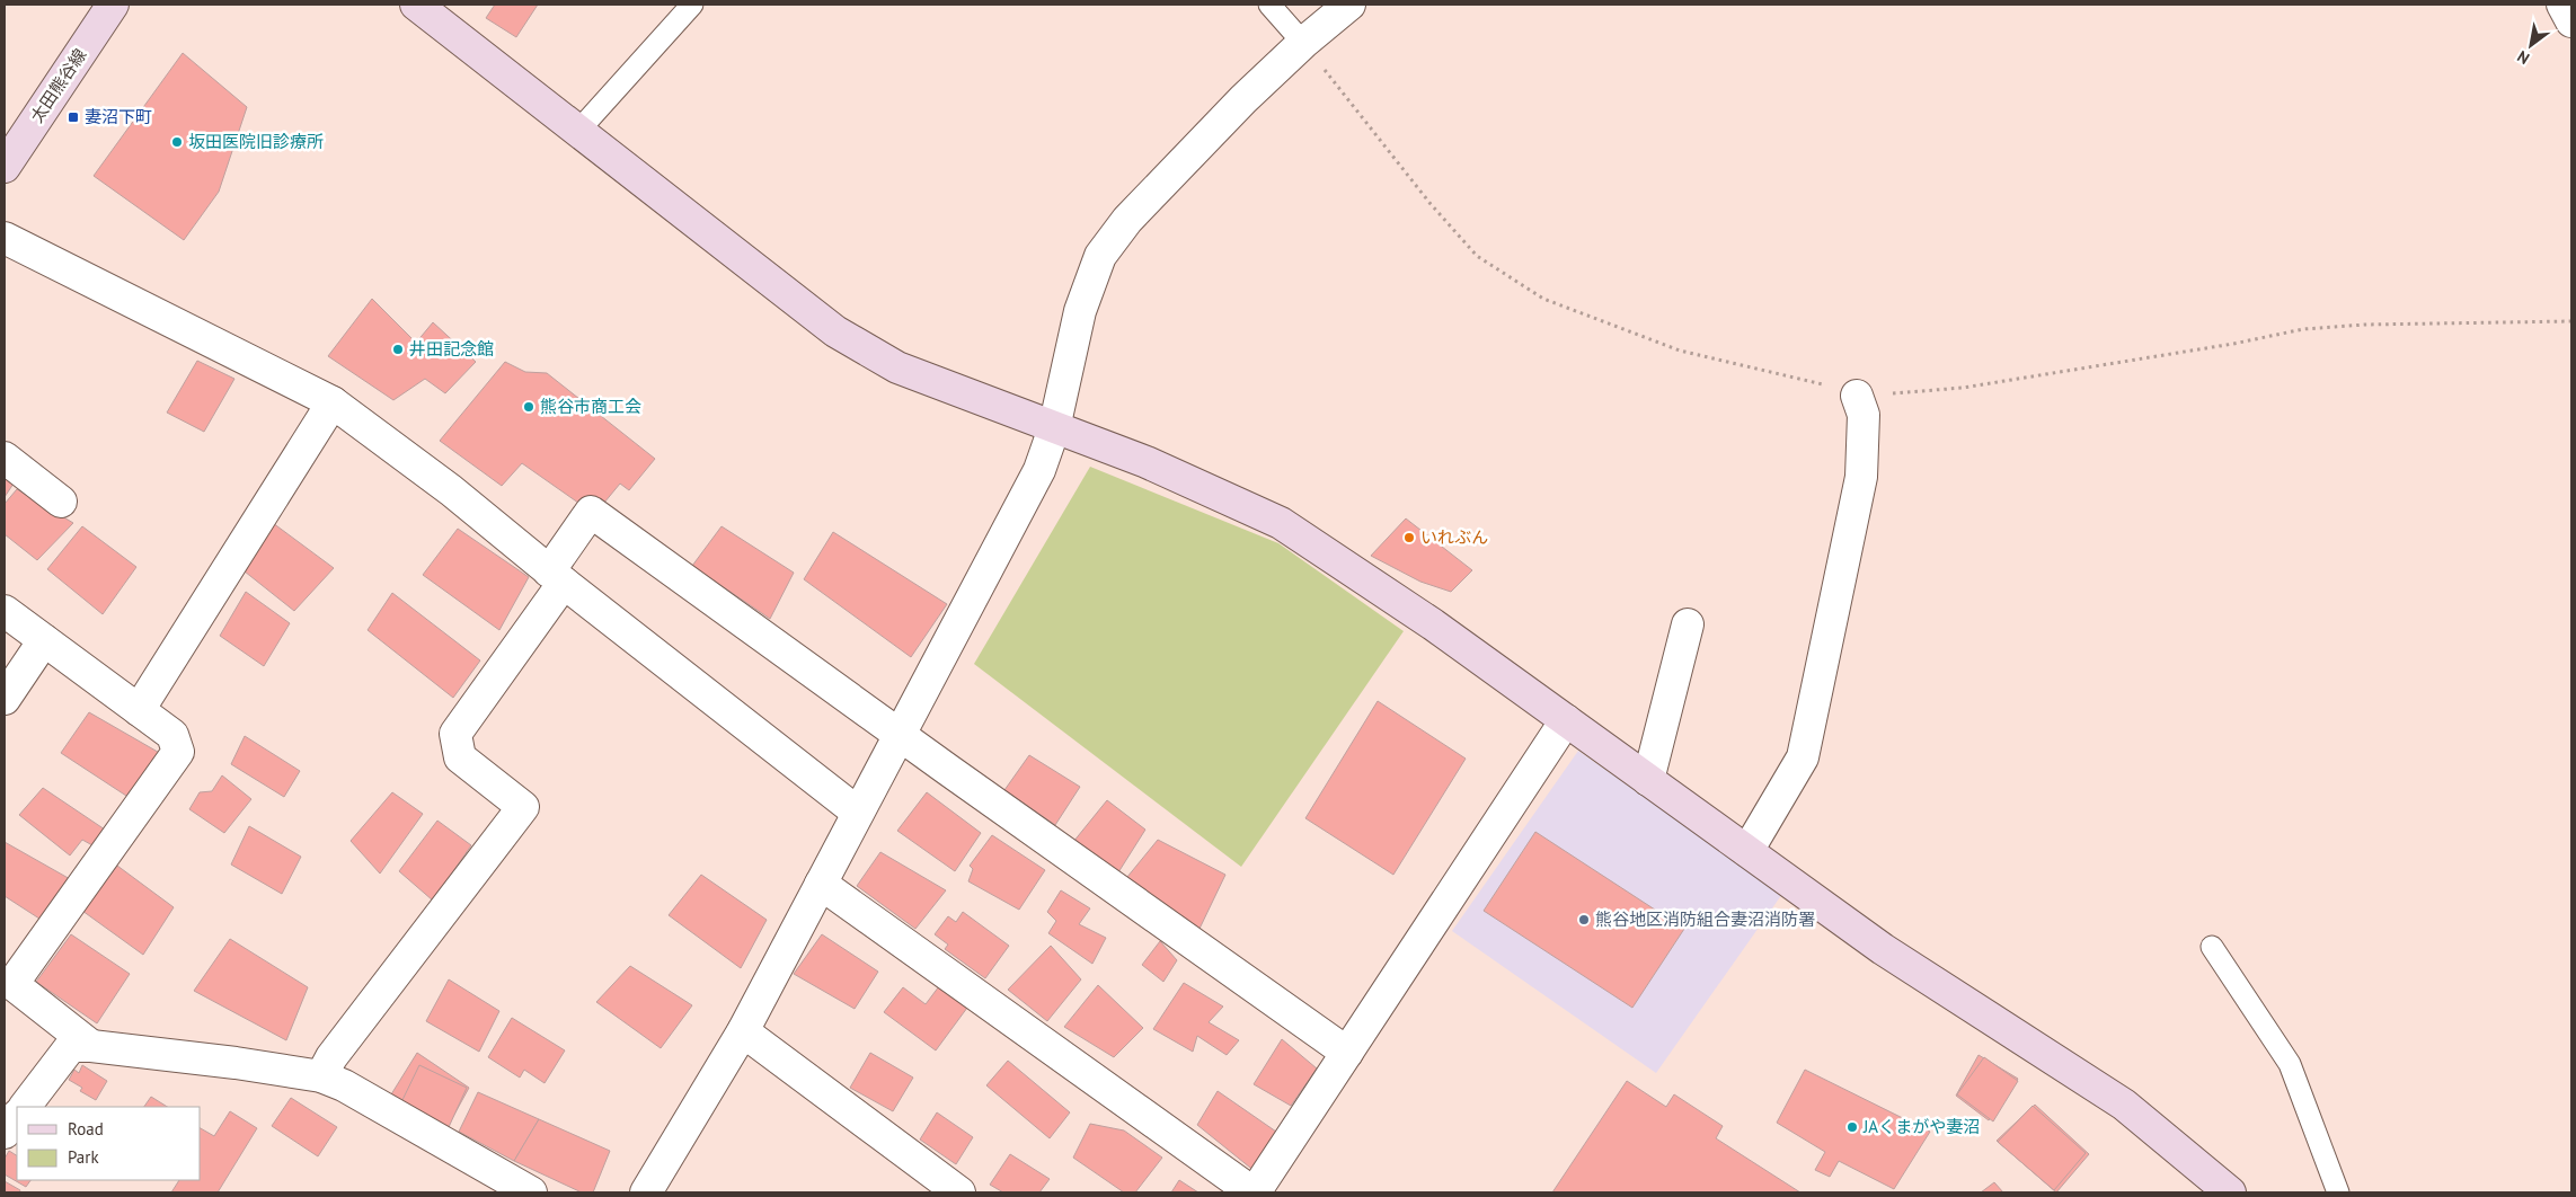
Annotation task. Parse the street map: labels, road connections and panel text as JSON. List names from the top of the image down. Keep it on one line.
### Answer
{"streets":{"street":["太田熊谷線"]},"places":{"transit":["妻沼下町"],"other":["坂田医院旧診療所","井田記念館","熊谷市商工会","いれぶん","熊谷地区消防組合妻沼消防署","JAくまがや妻沼"]},"legend":["Road","Park"],"north":"bottom left"}
